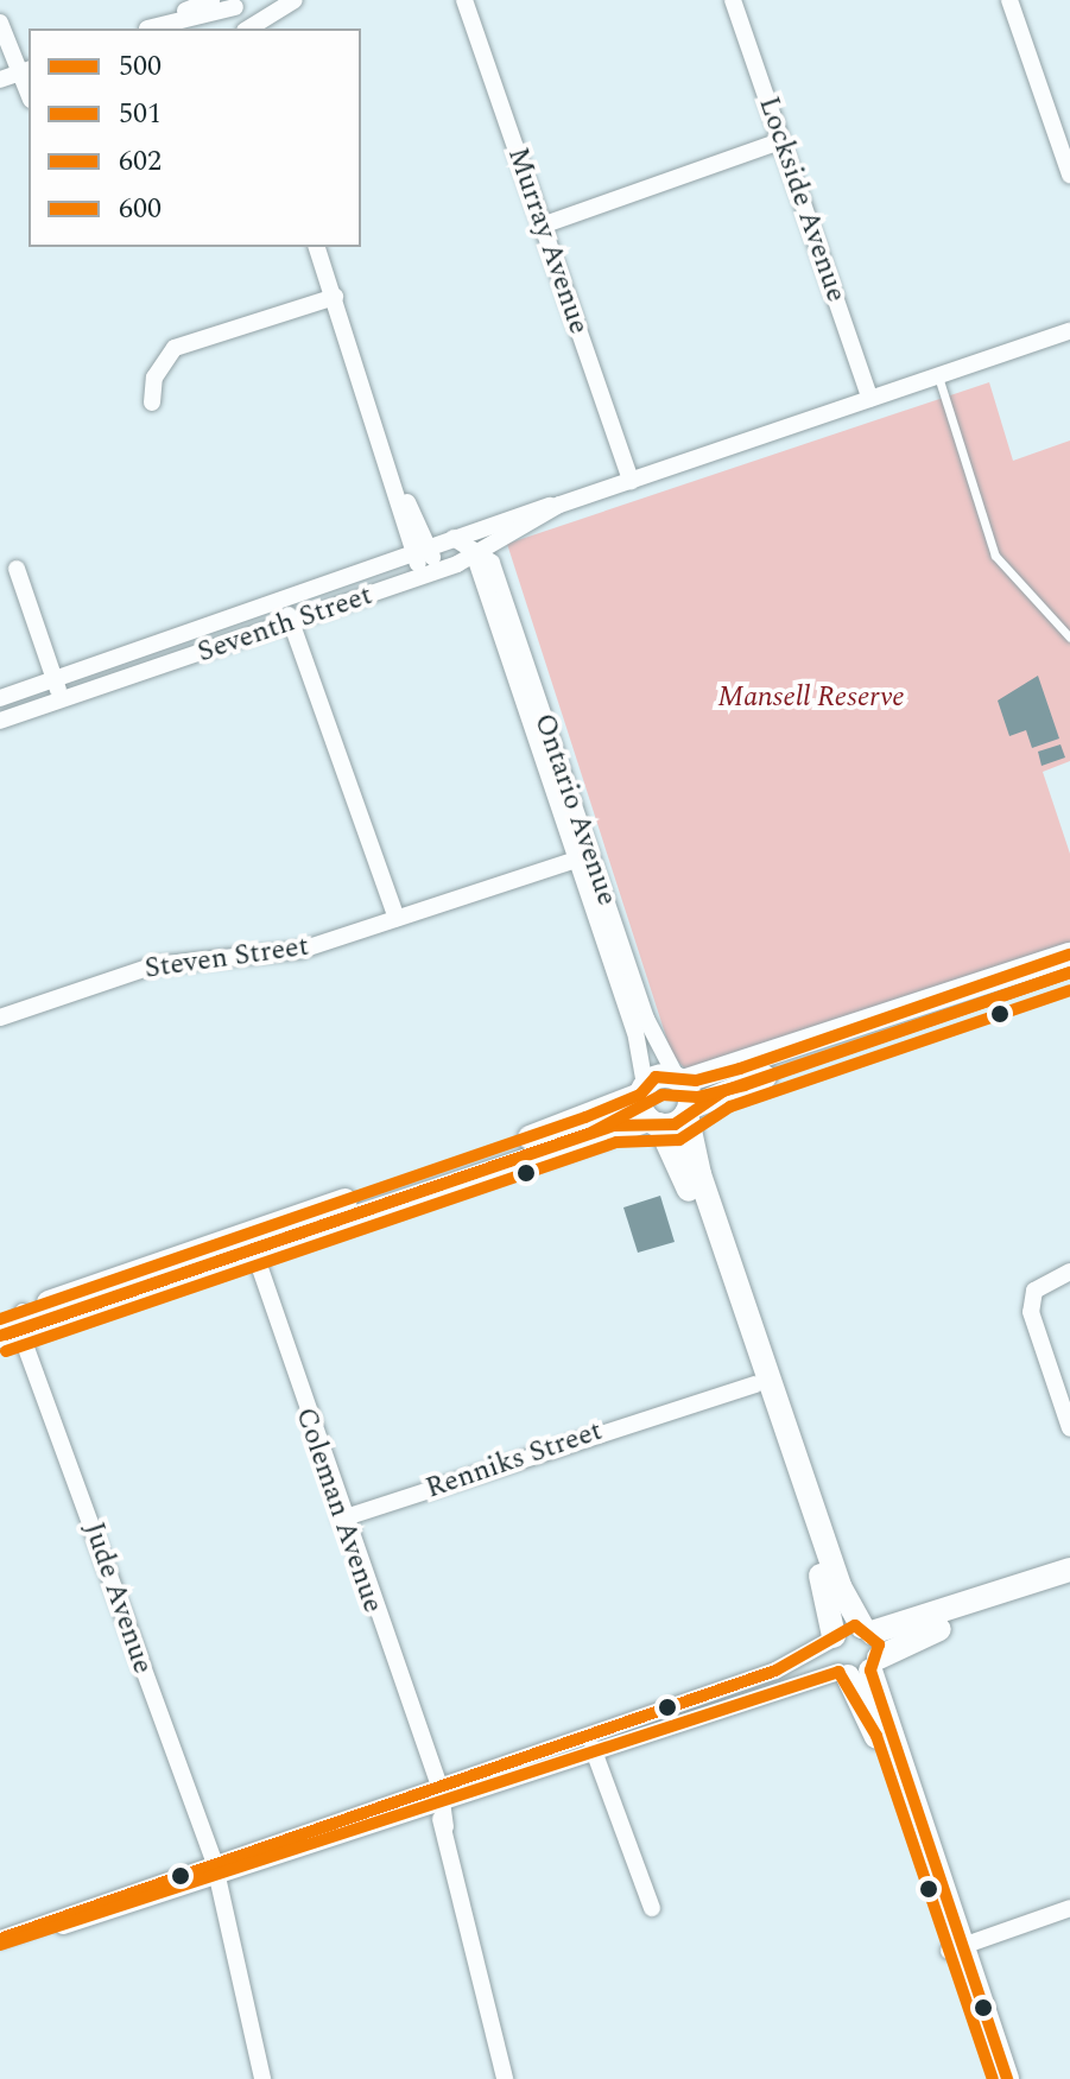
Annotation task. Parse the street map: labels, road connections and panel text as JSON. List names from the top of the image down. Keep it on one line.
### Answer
{"streets":{"street":["Lockside Avenue","Murray Avenue","Seventh Street","Ontario Avenue","Steven Street","Renniks Street","Coleman Avenue","Jude Avenue"]},"crossings":[["Lockside Avenue","Seventh Street"],["Murray Avenue","Seventh Street"],["Seventh Street","Ontario Avenue"],["Ontario Avenue","Steven Street"],["Renniks Street","Coleman Avenue"]],"parks":["Mansell Reserve"],"lines":["transit line 501","transit line 500","transit line 602","transit line 600"],"legend":["500","501","602","600"]}
